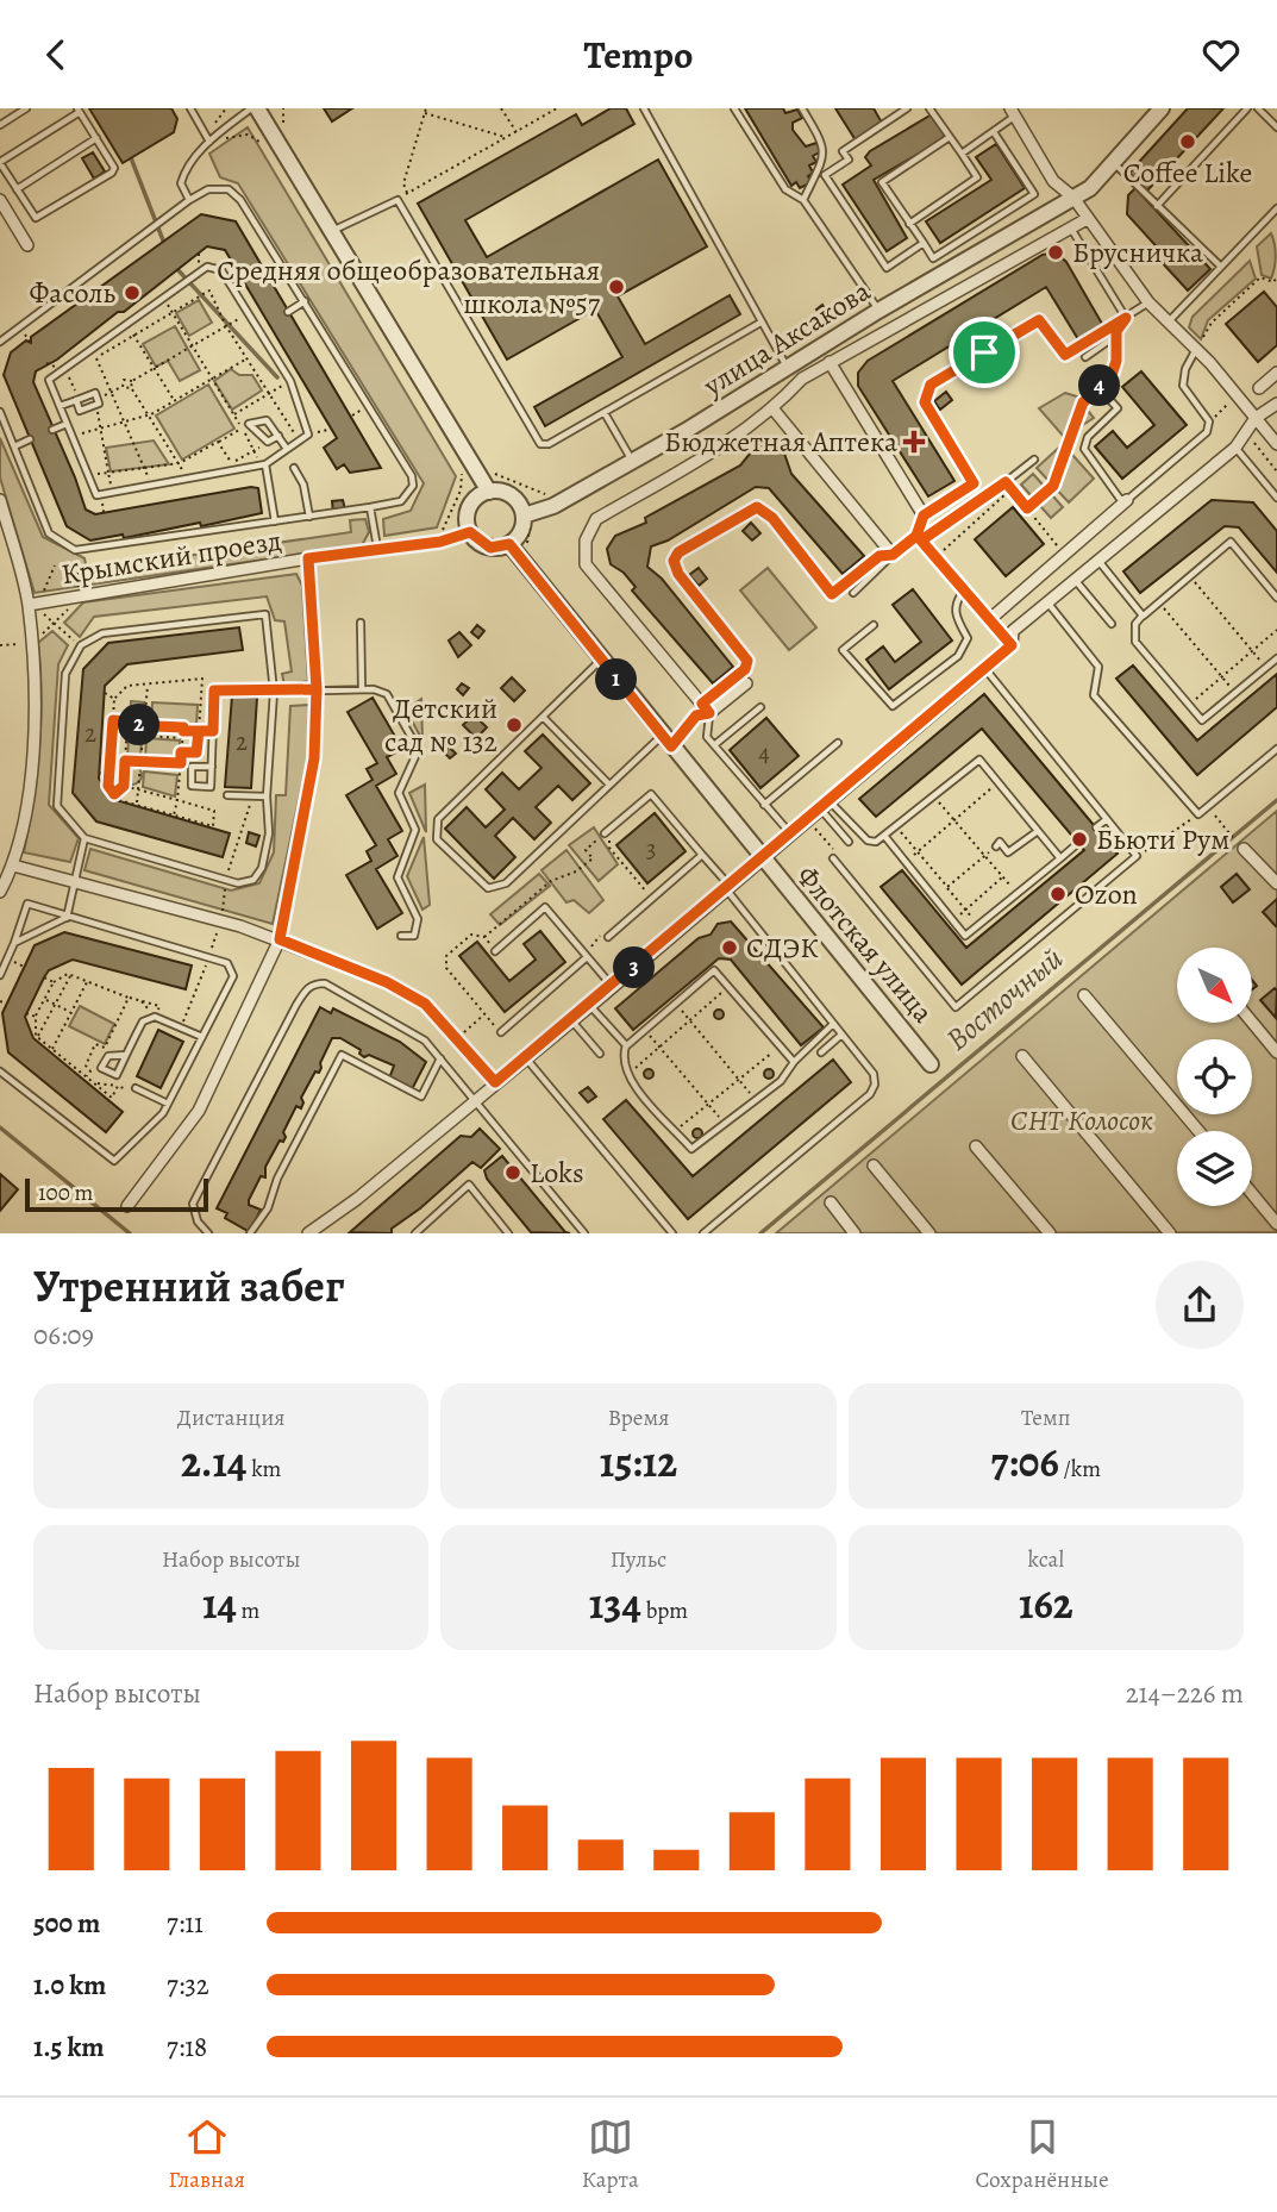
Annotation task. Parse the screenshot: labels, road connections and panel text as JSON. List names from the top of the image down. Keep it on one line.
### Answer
{"streets":{"street":["улица Аксакова","Крымский проезд","Флотская улица"]},"crossings":[["улица Аксакова","Крымский проезд"],["улица Аксакова","Флотская улица"],["Крымский проезд","Флотская улица"]],"water":["Восточный"],"parks":["СНТ Колосок"],"places":{"other":["Coffee Like","Брусничка","Средняя общеобразовательная школа №57","Фасоль","Детский сад № 132","Бьюти Рум","Ozon","СДЭК","Loks"],"health":["Бюджетная Аптека"]},"house_numbers":["2","2","4","3"],"scale_bar":"100 m","north":"bottom right","page":{"header":"Tempo","pins":["4","1","2","3"],"scale":"100 m","heading":["Утренний забег","06:09"],"stats":[["Дистанция","2.14 km"],["Время","15:12"],["Темп","7:06 /km"],["Набор высоты","14 m"],["Пульс","134 bpm"],["kcal","162"]],"chart":["Набор высоты","214–226 m"],"list":[{"name":"500 m","note":"7:11"},{"name":"1.0 km","note":"7:32"},{"name":"1.5 km","note":"7:18"}],"tabs":["Главная","Карта","Сохранённые"]}}
